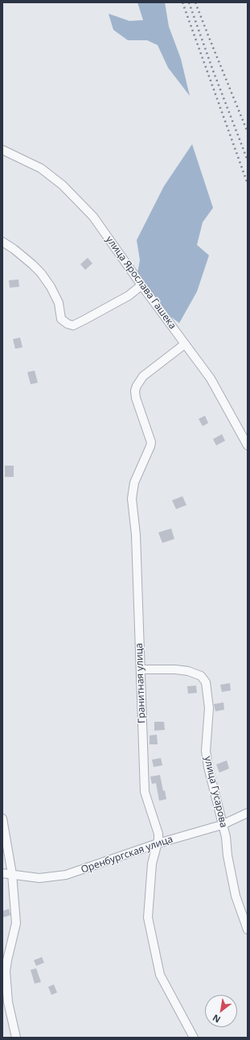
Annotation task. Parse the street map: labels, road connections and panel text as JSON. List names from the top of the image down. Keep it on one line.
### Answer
{"streets":{"street":["улица Ярослава Гашека","Гранитная улица","улица Гусарова","Оренбургская улица"]},"crossings":[["улица Ярослава Гашека","Гранитная улица"],["Гранитная улица","улица Гусарова"],["Гранитная улица","Оренбургская улица"],["улица Гусарова","Оренбургская улица"]],"north":"bottom left"}
